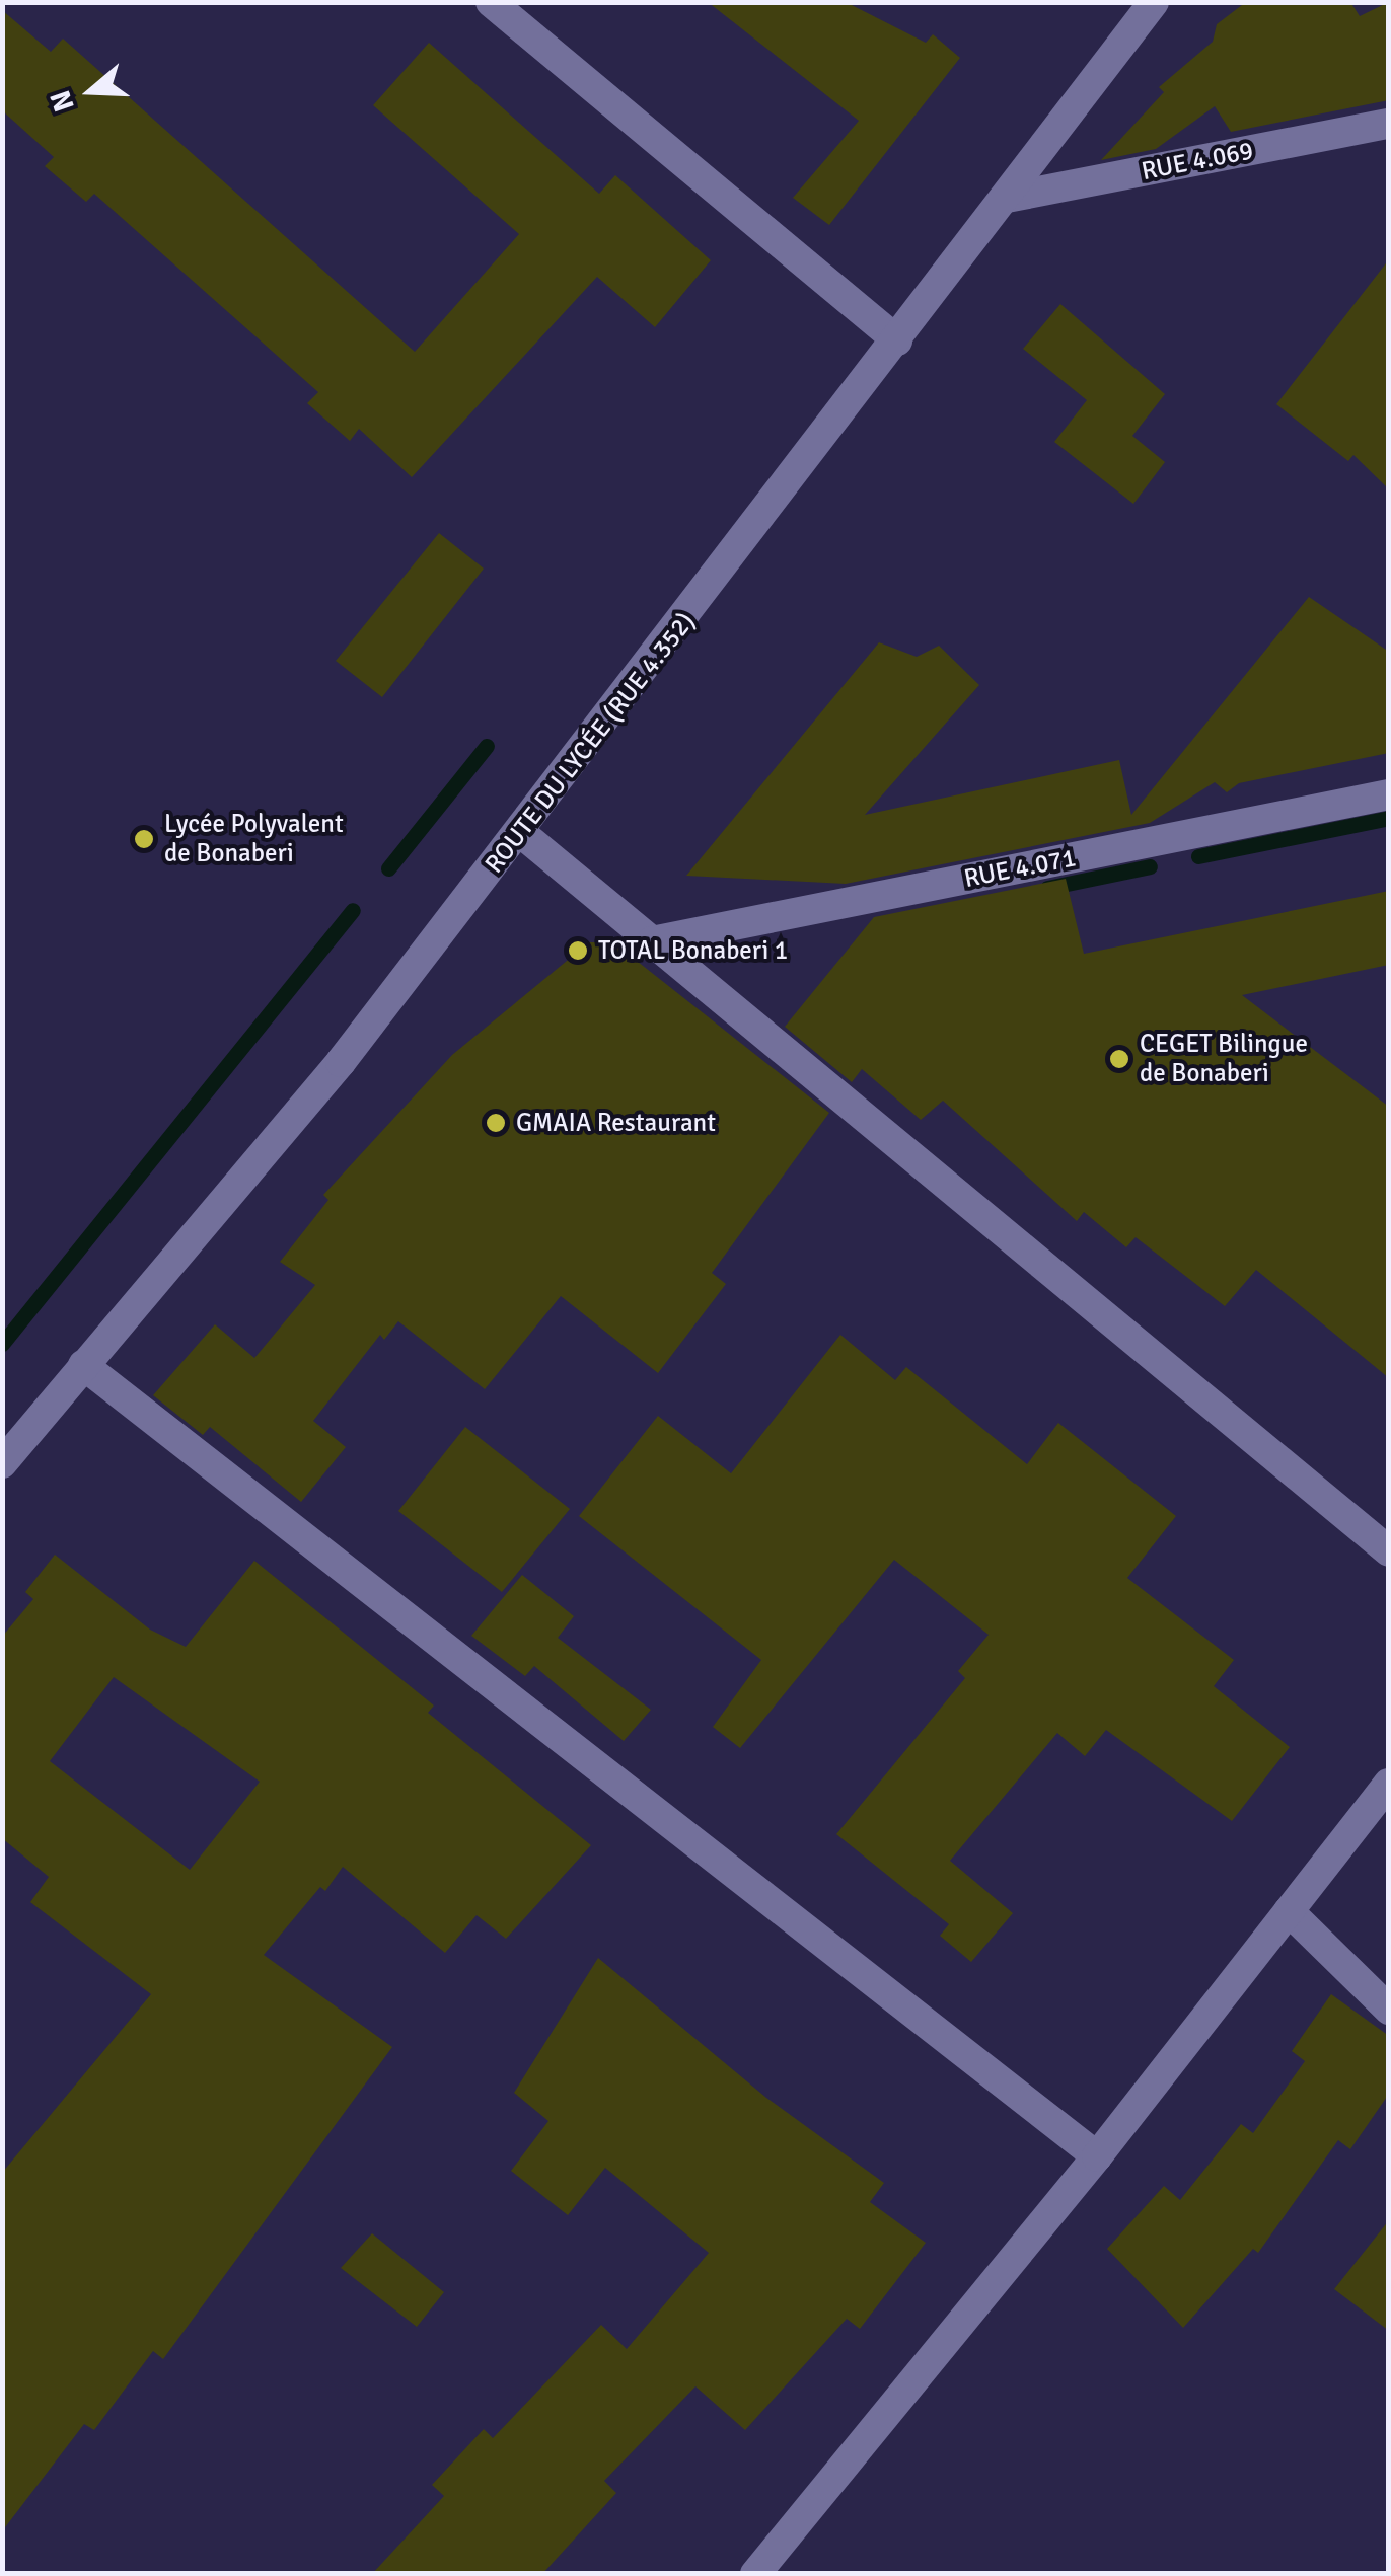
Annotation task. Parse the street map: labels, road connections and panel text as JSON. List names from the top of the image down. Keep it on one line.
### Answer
{"streets":{"street":["RUE 4.069","ROUTE DU LYCÉE (RUE 4.352)","RUE 4.071"]},"crossings":[["RUE 4.069","ROUTE DU LYCÉE (RUE 4.352)"]],"places":["Lycée Polyvalent de Bonaberi","TOTAL Bonaberi 1","CEGET Bilingue de Bonaberi","GMAIA Restaurant"],"north":"left"}
